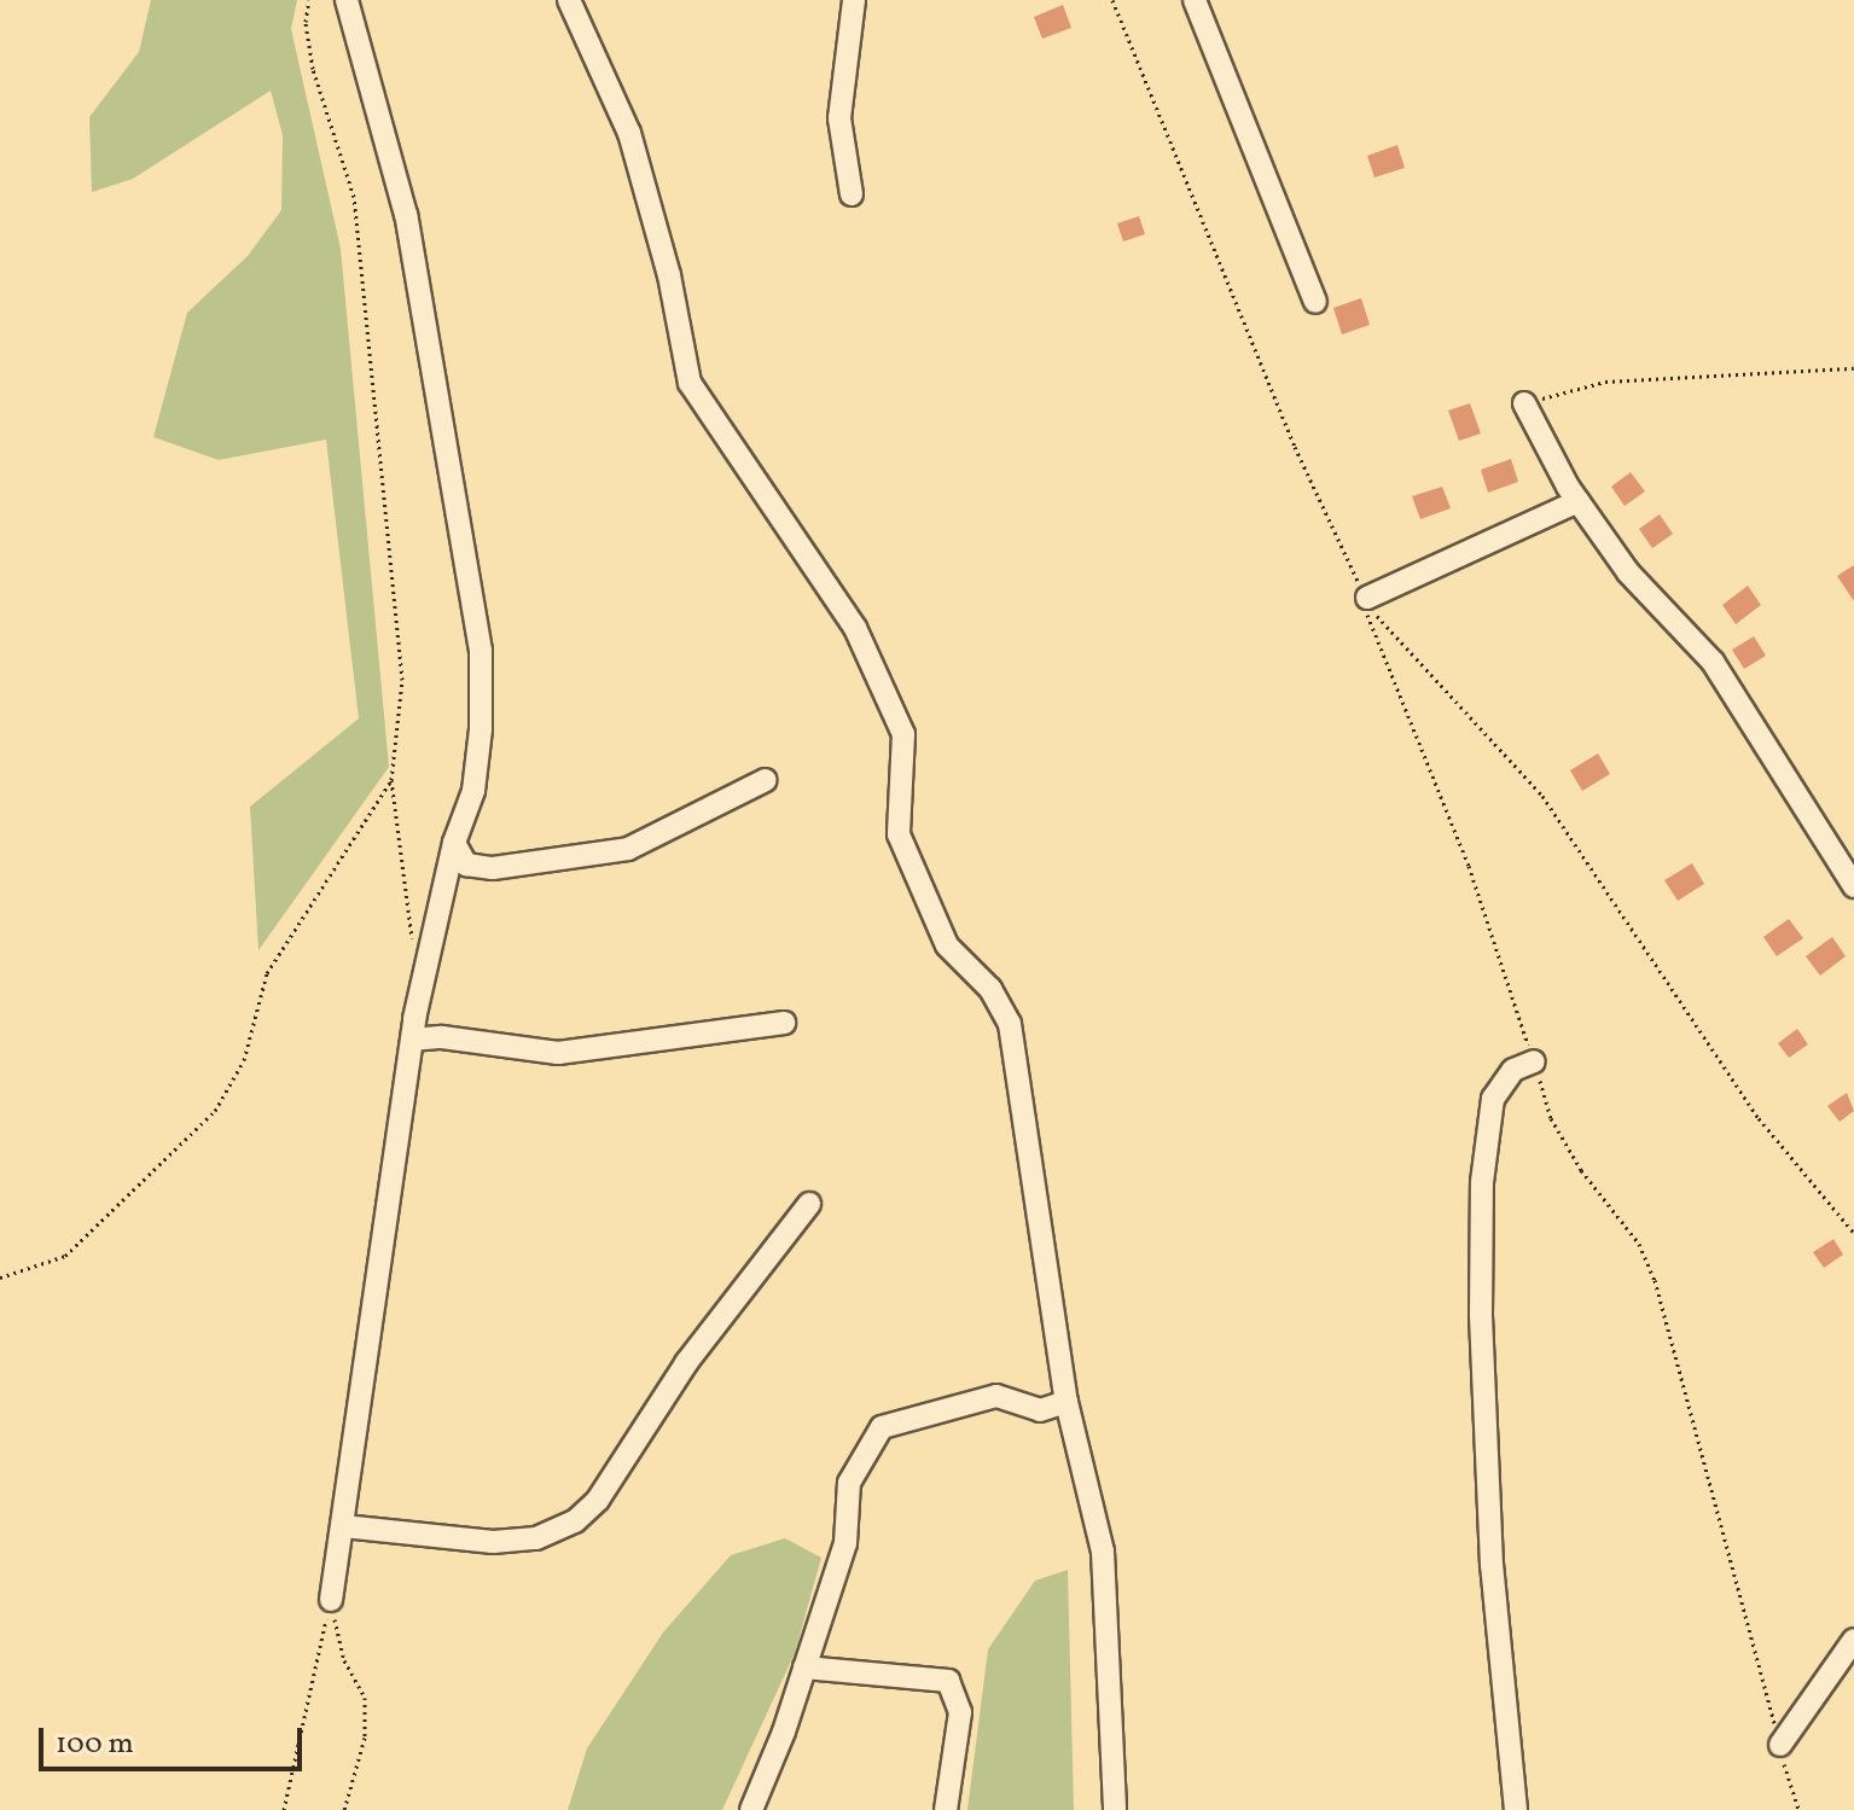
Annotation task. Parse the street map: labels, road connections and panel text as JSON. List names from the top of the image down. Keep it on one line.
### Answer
{"scale_bar":"100 m"}
